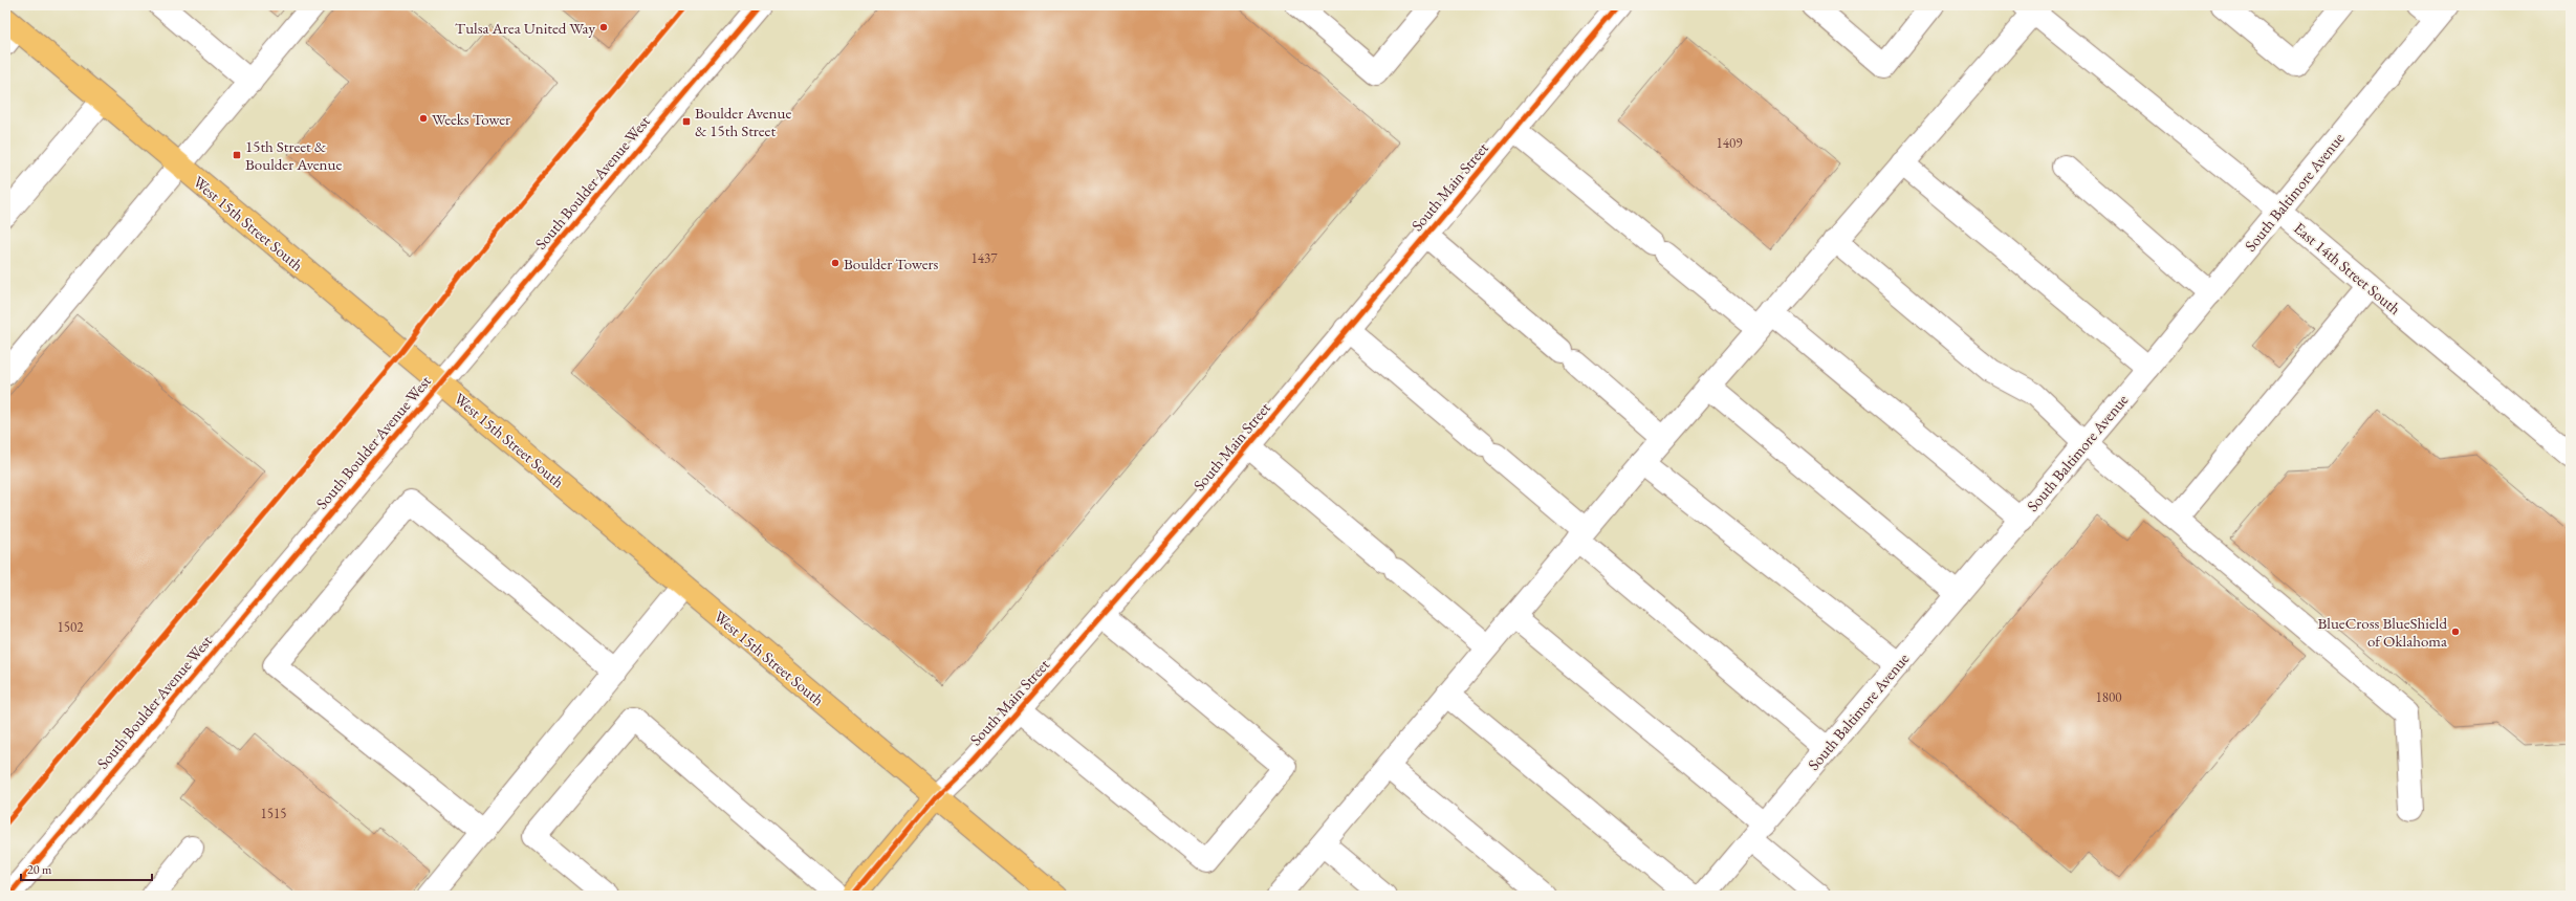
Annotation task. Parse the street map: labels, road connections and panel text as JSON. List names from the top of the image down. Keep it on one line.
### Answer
{"streets":{"main road":["South Main Street","West 15th Street South"],"street":["South Boulder Avenue West","South Baltimore Avenue","East 14th Street South"]},"crossings":[["South Boulder Avenue West","West 15th Street South"],["South Main Street","West 15th Street South"],["South Baltimore Avenue","East 14th Street South"]],"places":{"other":["Tulsa Area United Way","Weeks Tower","Boulder Towers","BlueCross BlueShield of Oklahoma"],"transit":["Boulder Avenue & 15th Street","15th Street & Boulder Avenue"]},"house_numbers":["1409","1437","1502","1800","1515"],"scale_bar":"20 m"}
